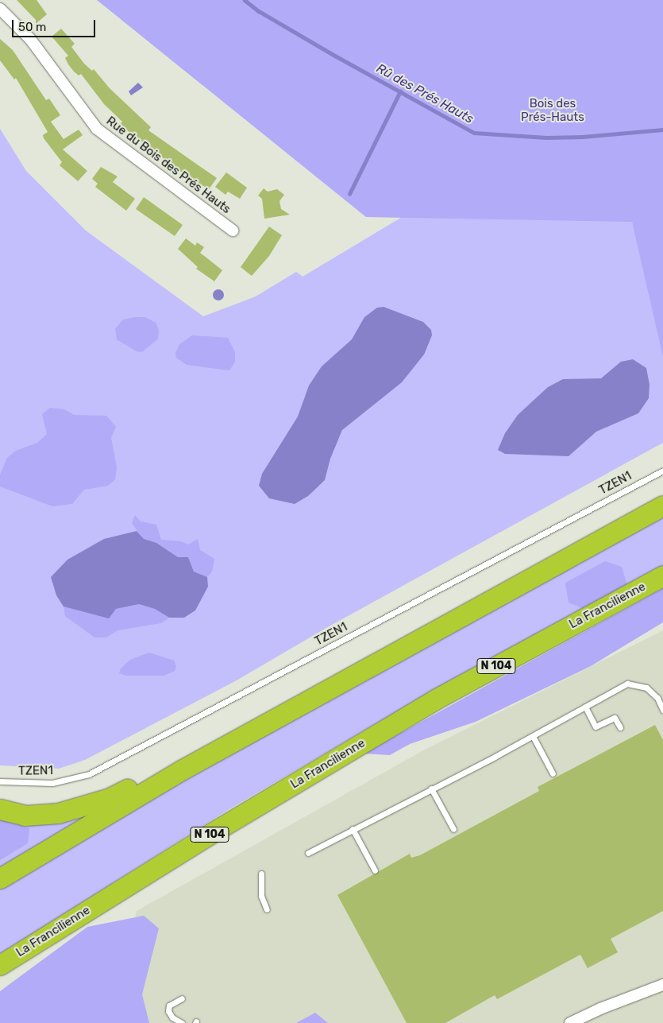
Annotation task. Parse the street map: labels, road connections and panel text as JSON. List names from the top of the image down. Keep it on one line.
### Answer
{"streets":{"highway":["La Francilienne","N 104"],"street":["Rue du Bois des Prés Hauts"],"lane":["TZEN1"]},"water":["Rû des Prés Hauts"],"parks":["Bois des Prés-Hauts"],"scale_bar":"50 m"}
